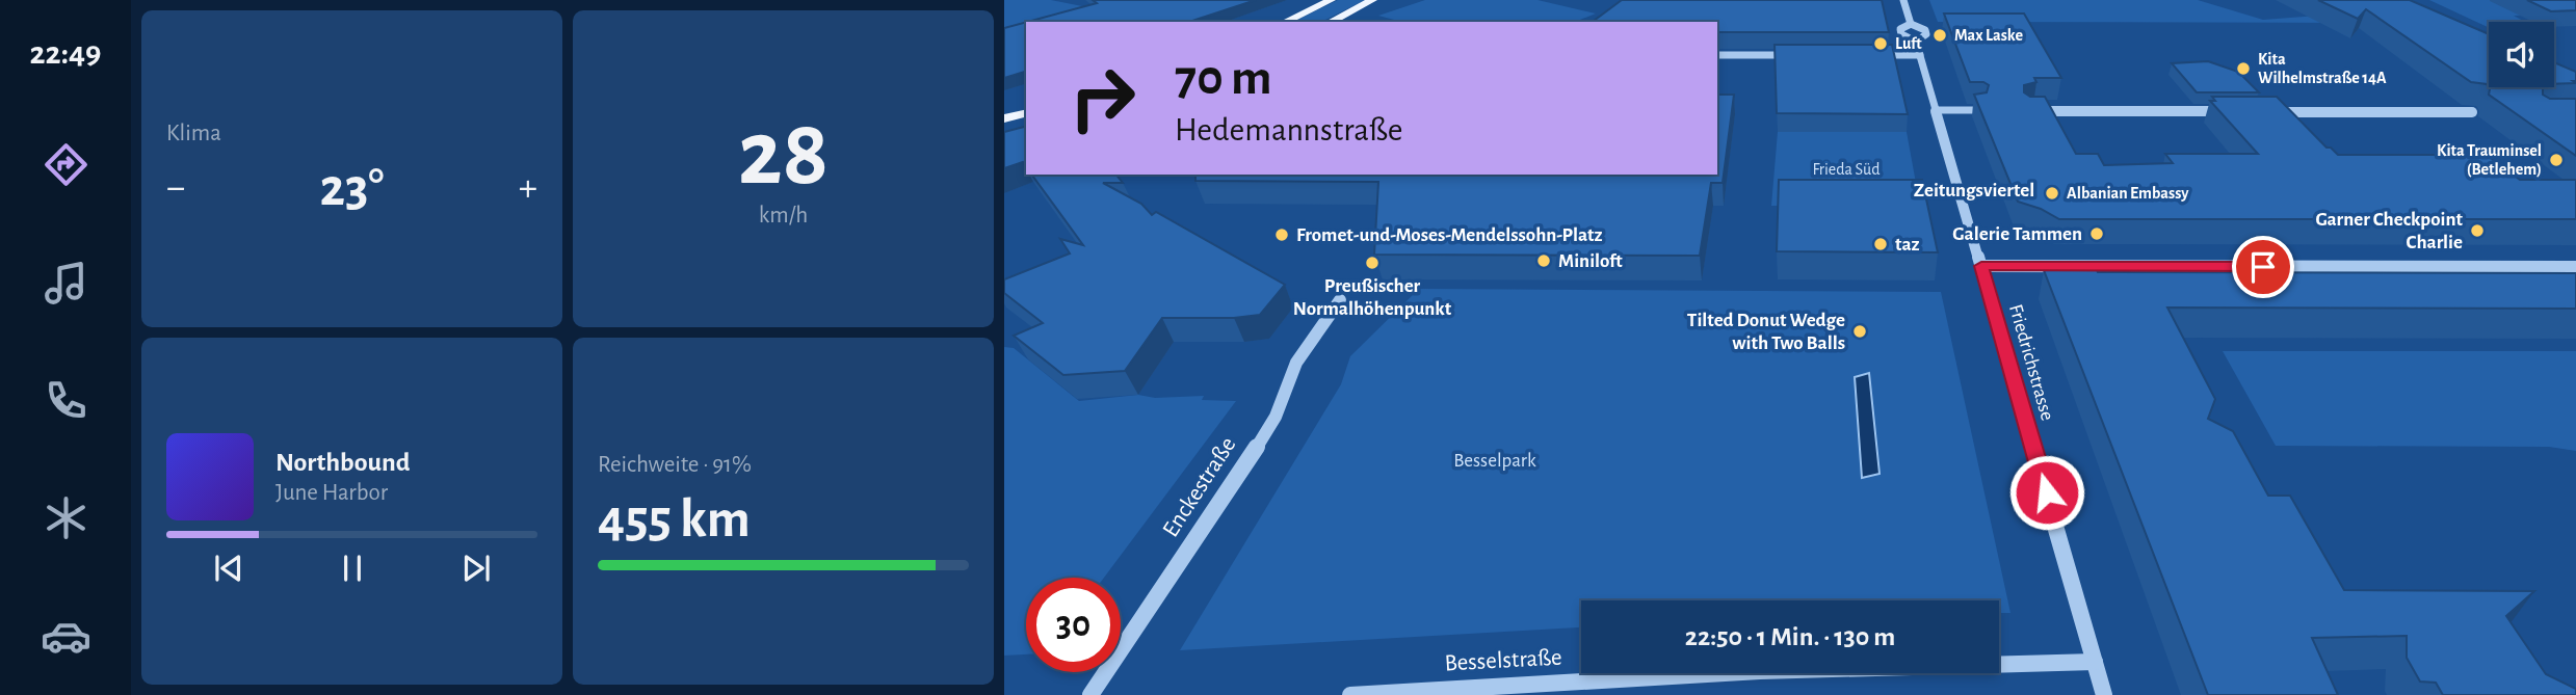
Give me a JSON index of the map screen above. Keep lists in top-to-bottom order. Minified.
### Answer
{"streets":{"street":["Friedrichstrasse","Enckestraße","Besselstraße"]},"crossings":[["Friedrichstrasse","Besselstraße"]],"districts":["Zeitungsviertel"],"parks":["Frieda Süd","Besselpark"],"places":["Max Laske","Luft","Kita Wilhelmstraße 14A","Kita Trauminsel (Betlehem)","Albanian Embassy","Garner Checkpoint Charlie","Galerie Tammen","Fromet-und-Moses-Mendelssohn-Platz","taz","Miniloft","Preußischer Normalhöhenpunkt","Tilted Donut Wedge with Two Balls"],"page":{"tabs":"22:49","tile":["Klima",["28","km/h"],["Reichweite · 91%","455 km"]],"turn":["70 m","Hedemannstraße"],"heat":["−","23°","+"],"song":["Northbound","June Harbor"],"limit":"30","trip":"22:50 · 1 Min. · 130 m"}}
